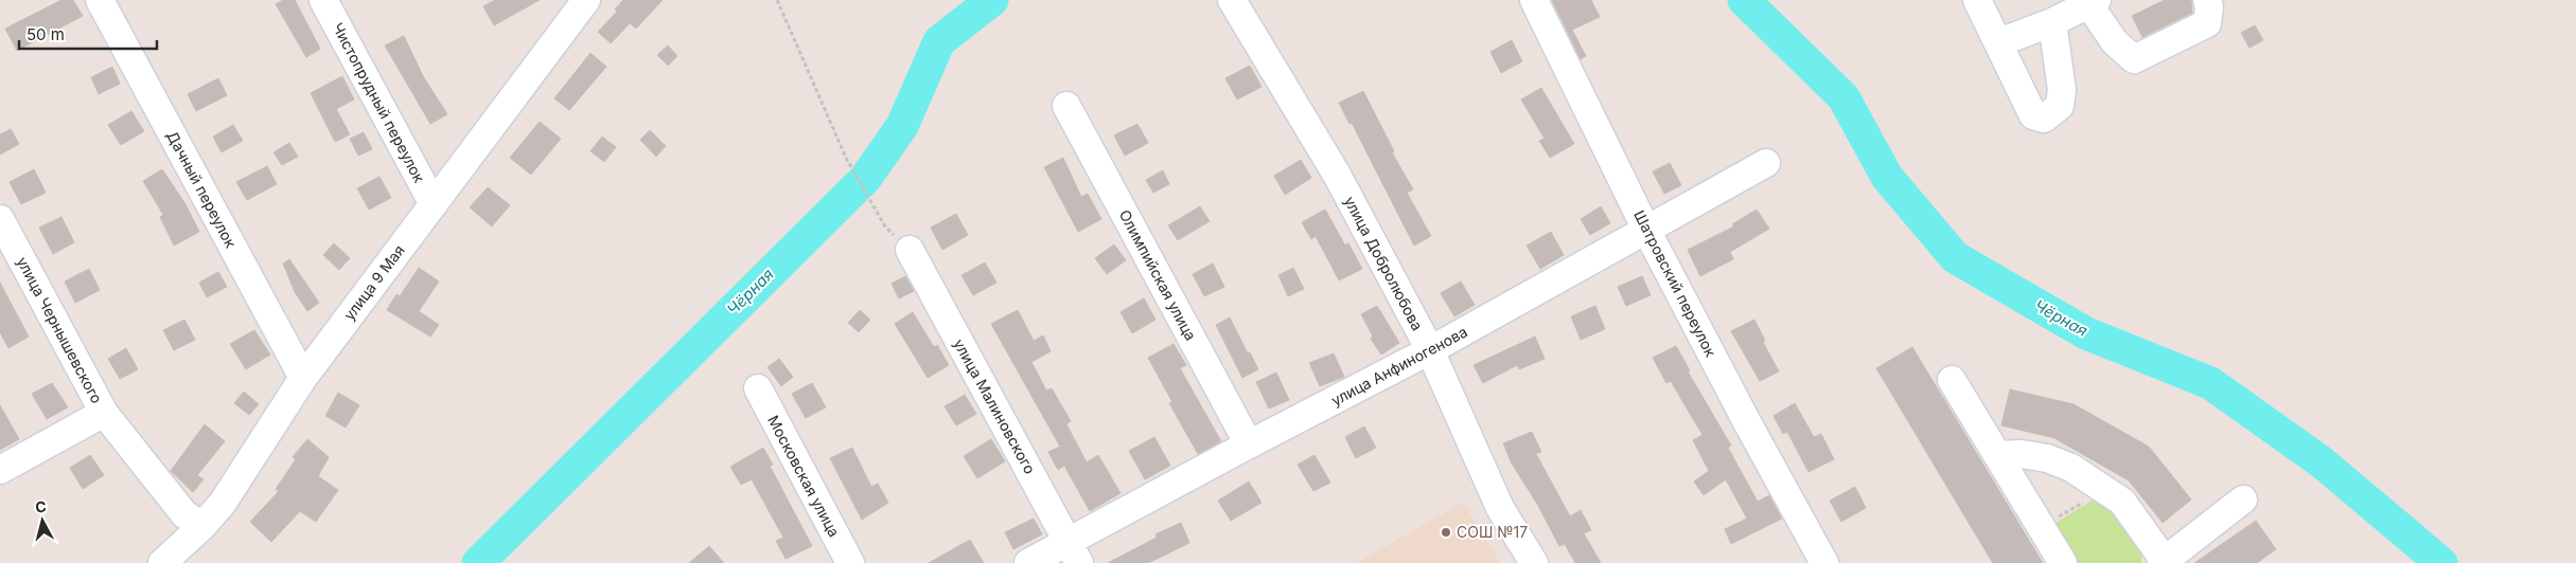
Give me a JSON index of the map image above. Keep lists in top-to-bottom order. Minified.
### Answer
{"streets":{"street":["Чистопрудный переулок","Дачный переулок","улица Добролюбова","Олимпийская улица","улица 9 Мая","Шатровский переулок","улица Чернышевского","улица Анфиногенова","улица Малиновского","Московская улица"]},"crossings":[["Чистопрудный переулок","улица 9 Мая"],["Дачный переулок","улица 9 Мая"],["улица Добролюбова","улица Анфиногенова"],["Олимпийская улица","улица Анфиногенова"],["улица 9 Мая","улица Чернышевского"],["Шатровский переулок","улица Анфиногенова"],["улица Анфиногенова","улица Малиновского"]],"water":["Чёрная"],"places":["СОШ №17"],"scale_bar":"50 m","north":"top"}
